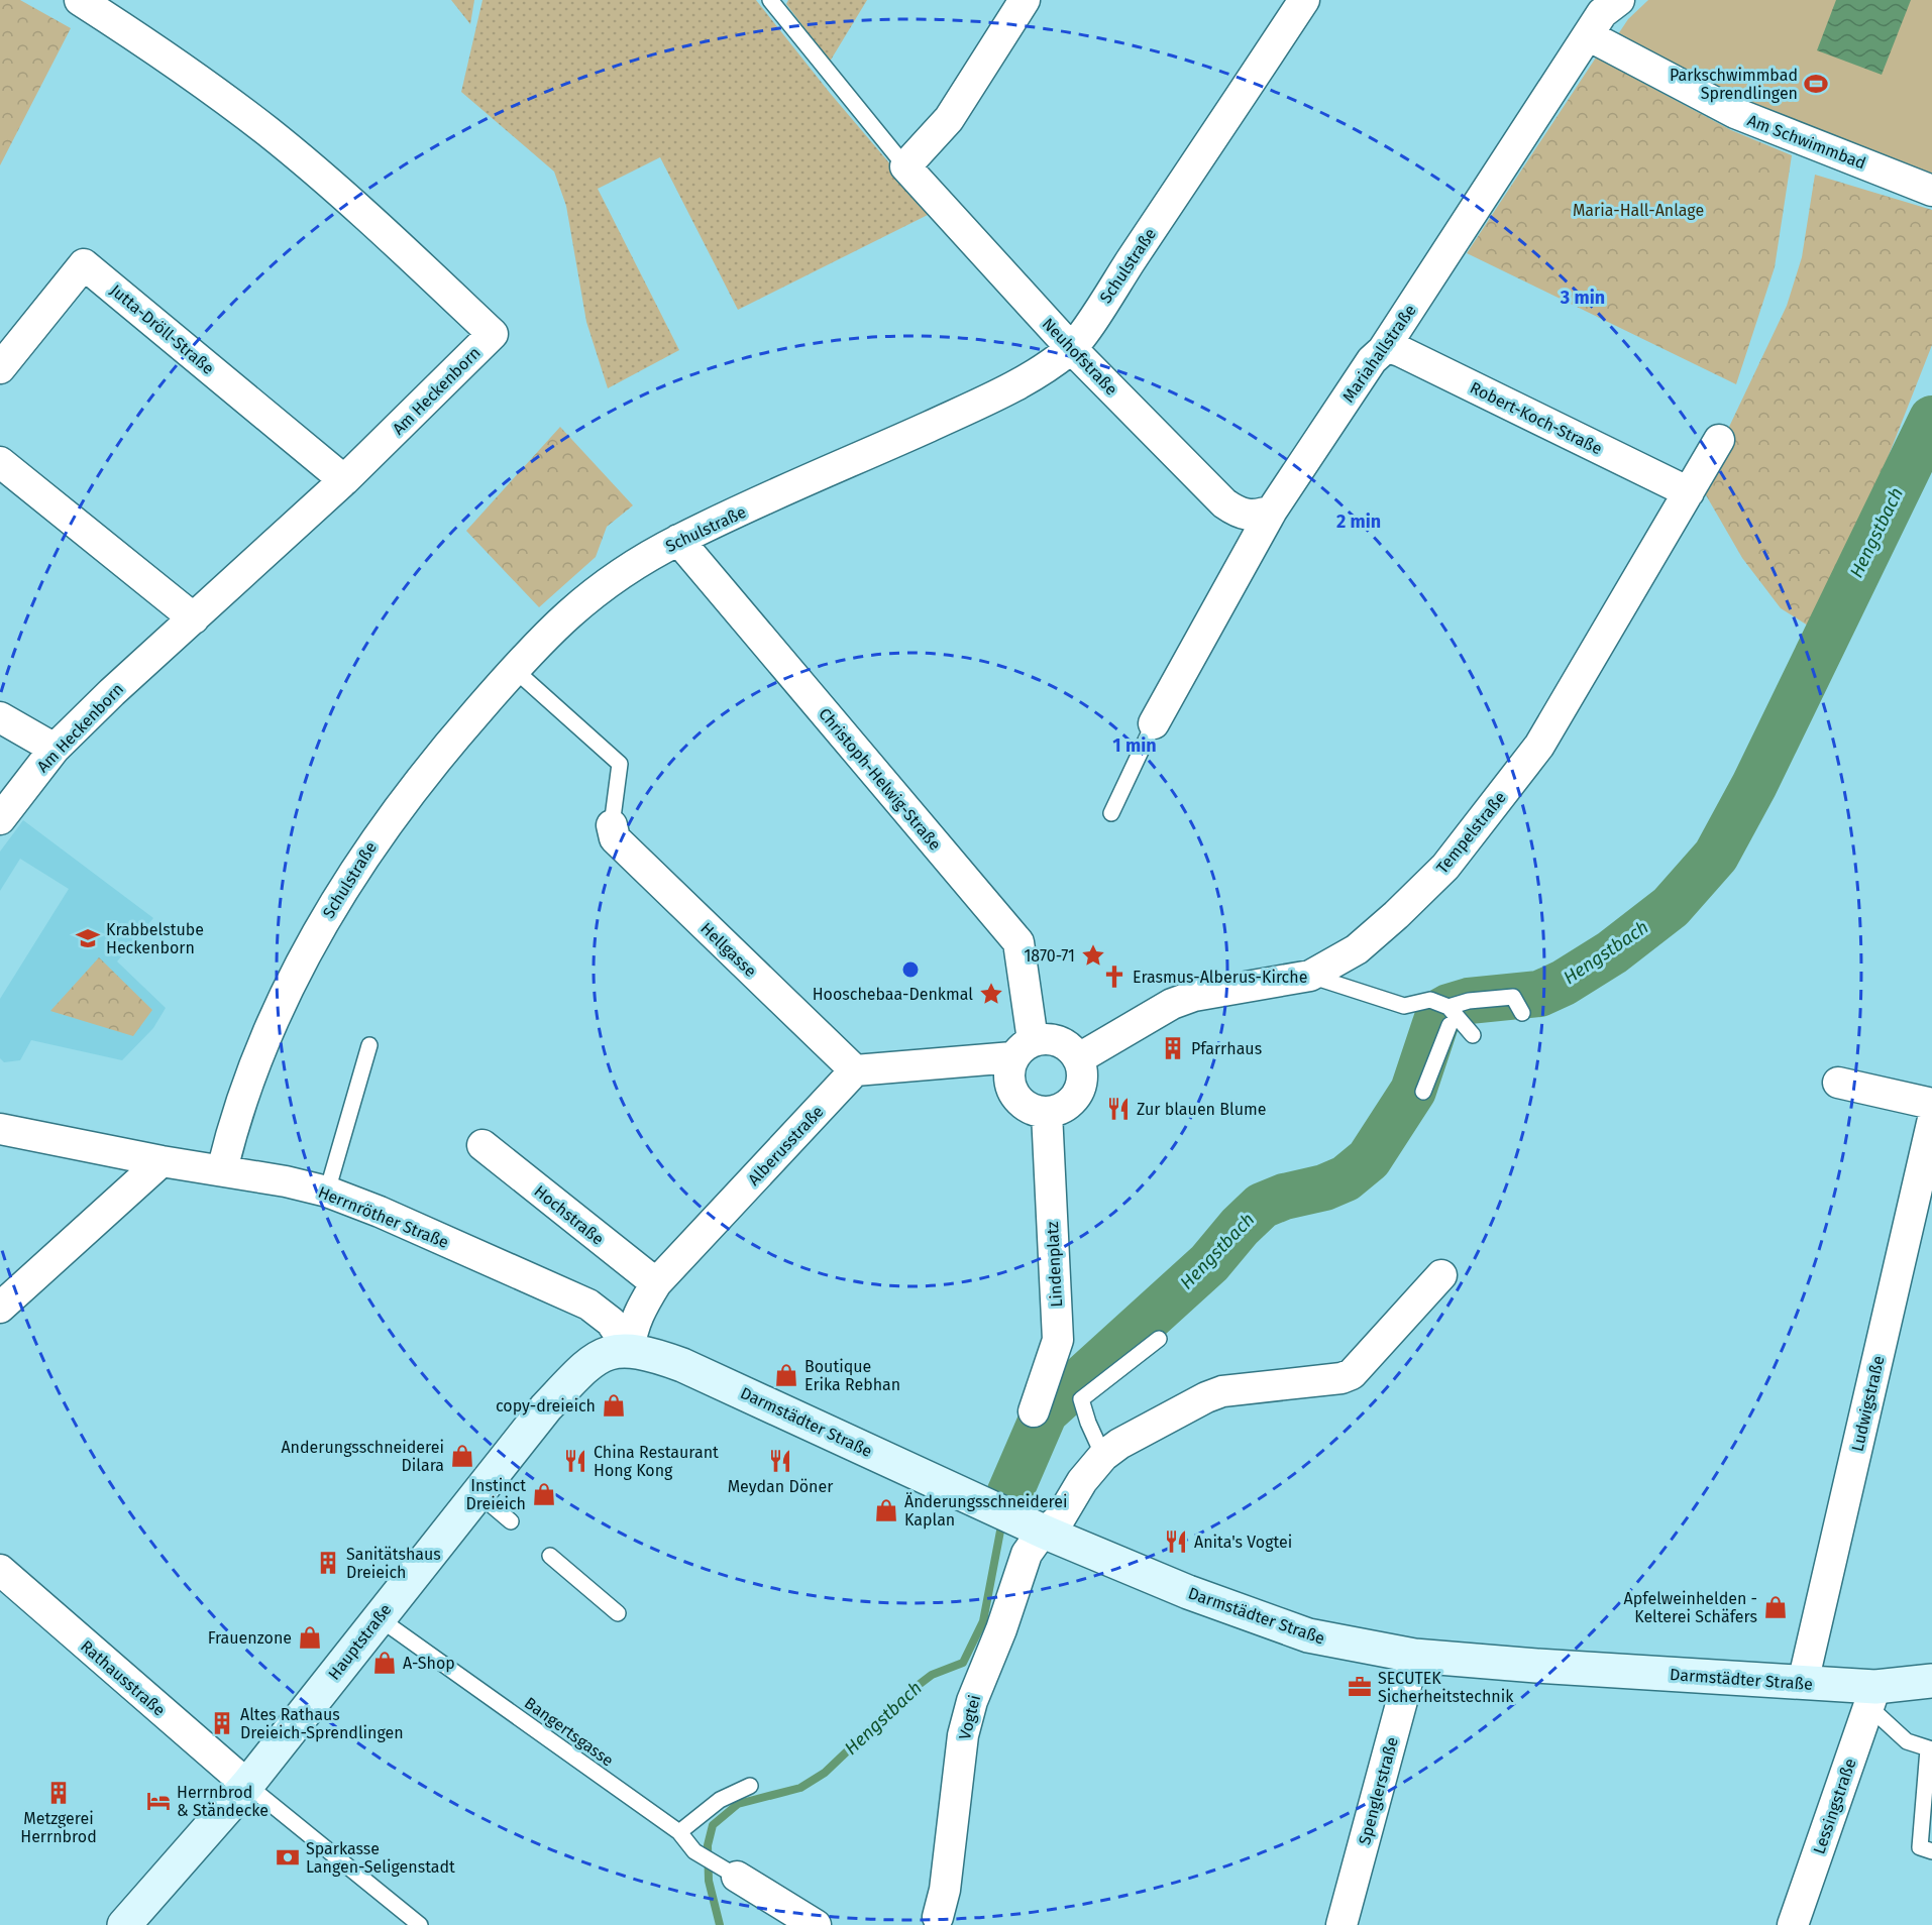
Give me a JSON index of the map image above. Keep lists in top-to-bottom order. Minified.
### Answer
{"streets":{"street":["Am Schwimmbad","Schulstraße","Jutta-Dröll-Straße","Mariahallstraße","Neuhofstraße","Am Heckenborn","Robert-Koch-Straße","Christoph-Helwig-Straße","Tempelstraße","Hellgasse","Alberusstraße","Hochstraße","Herrnröther Straße","Lindenplatz","Ludwigstraße","Darmstädter Straße","Hauptstraße","Rathausstraße","Vogtei","Spenglerstraße","Lessingstraße"],"lane":["Bangertsgasse"]},"crossings":[["Am Schwimmbad","Mariahallstraße"],["Schulstraße","Neuhofstraße"],["Schulstraße","Christoph-Helwig-Straße"],["Schulstraße","Herrnröther Straße"],["Jutta-Dröll-Straße","Am Heckenborn"],["Mariahallstraße","Neuhofstraße"],["Mariahallstraße","Robert-Koch-Straße"],["Robert-Koch-Straße","Tempelstraße"],["Christoph-Helwig-Straße","Tempelstraße"],["Christoph-Helwig-Straße","Lindenplatz"],["Tempelstraße","Lindenplatz"],["Hellgasse","Alberusstraße"],["Alberusstraße","Hochstraße"],["Alberusstraße","Herrnröther Straße"],["Alberusstraße","Darmstädter Straße"],["Alberusstraße","Hauptstraße"],["Herrnröther Straße","Darmstädter Straße"],["Herrnröther Straße","Hauptstraße"],["Ludwigstraße","Darmstädter Straße"],["Darmstädter Straße","Hauptstraße"],["Darmstädter Straße","Vogtei"],["Darmstädter Straße","Spenglerstraße"],["Darmstädter Straße","Lessingstraße"],["Hauptstraße","Rathausstraße"],["Hauptstraße","Bangertsgasse"]],"water":["Hengstbach"],"parks":["Maria-Hall-Anlage"],"places":{"sports":["Parkschwimmbad Sprendlingen"],"school or university":["Krabbelstube Heckenborn"],"place":["1870-71","Hooschebaa-Denkmal"],"church":["Erasmus-Alberus-Kirche"],"building":["Pfarrhaus","Sanitätshaus Dreieich","Altes Rathaus Dreieich-Sprendlingen","Metzgerei Herrnbrod"],"restaurant":["Zur blauen Blume","China Restaurant Hong Kong","Meydan Döner","Anita's Vogtei"],"shop":["Boutique Erika Rebhan","copy-dreieich","Anderungsschneiderei Dilara","Instinct Dreieich","Änderungsschneiderei Kaplan","Apfelweinhelden - Kelterei Schäfers","Frauenzone","A-Shop"],"office":["SECUTEK Sicherheitstechnik"],"hotel":["Herrnbrod & Ständecke"],"bank":["Sparkasse Langen-Seligenstadt"]},"rings":["3 min","2 min","1 min"]}
